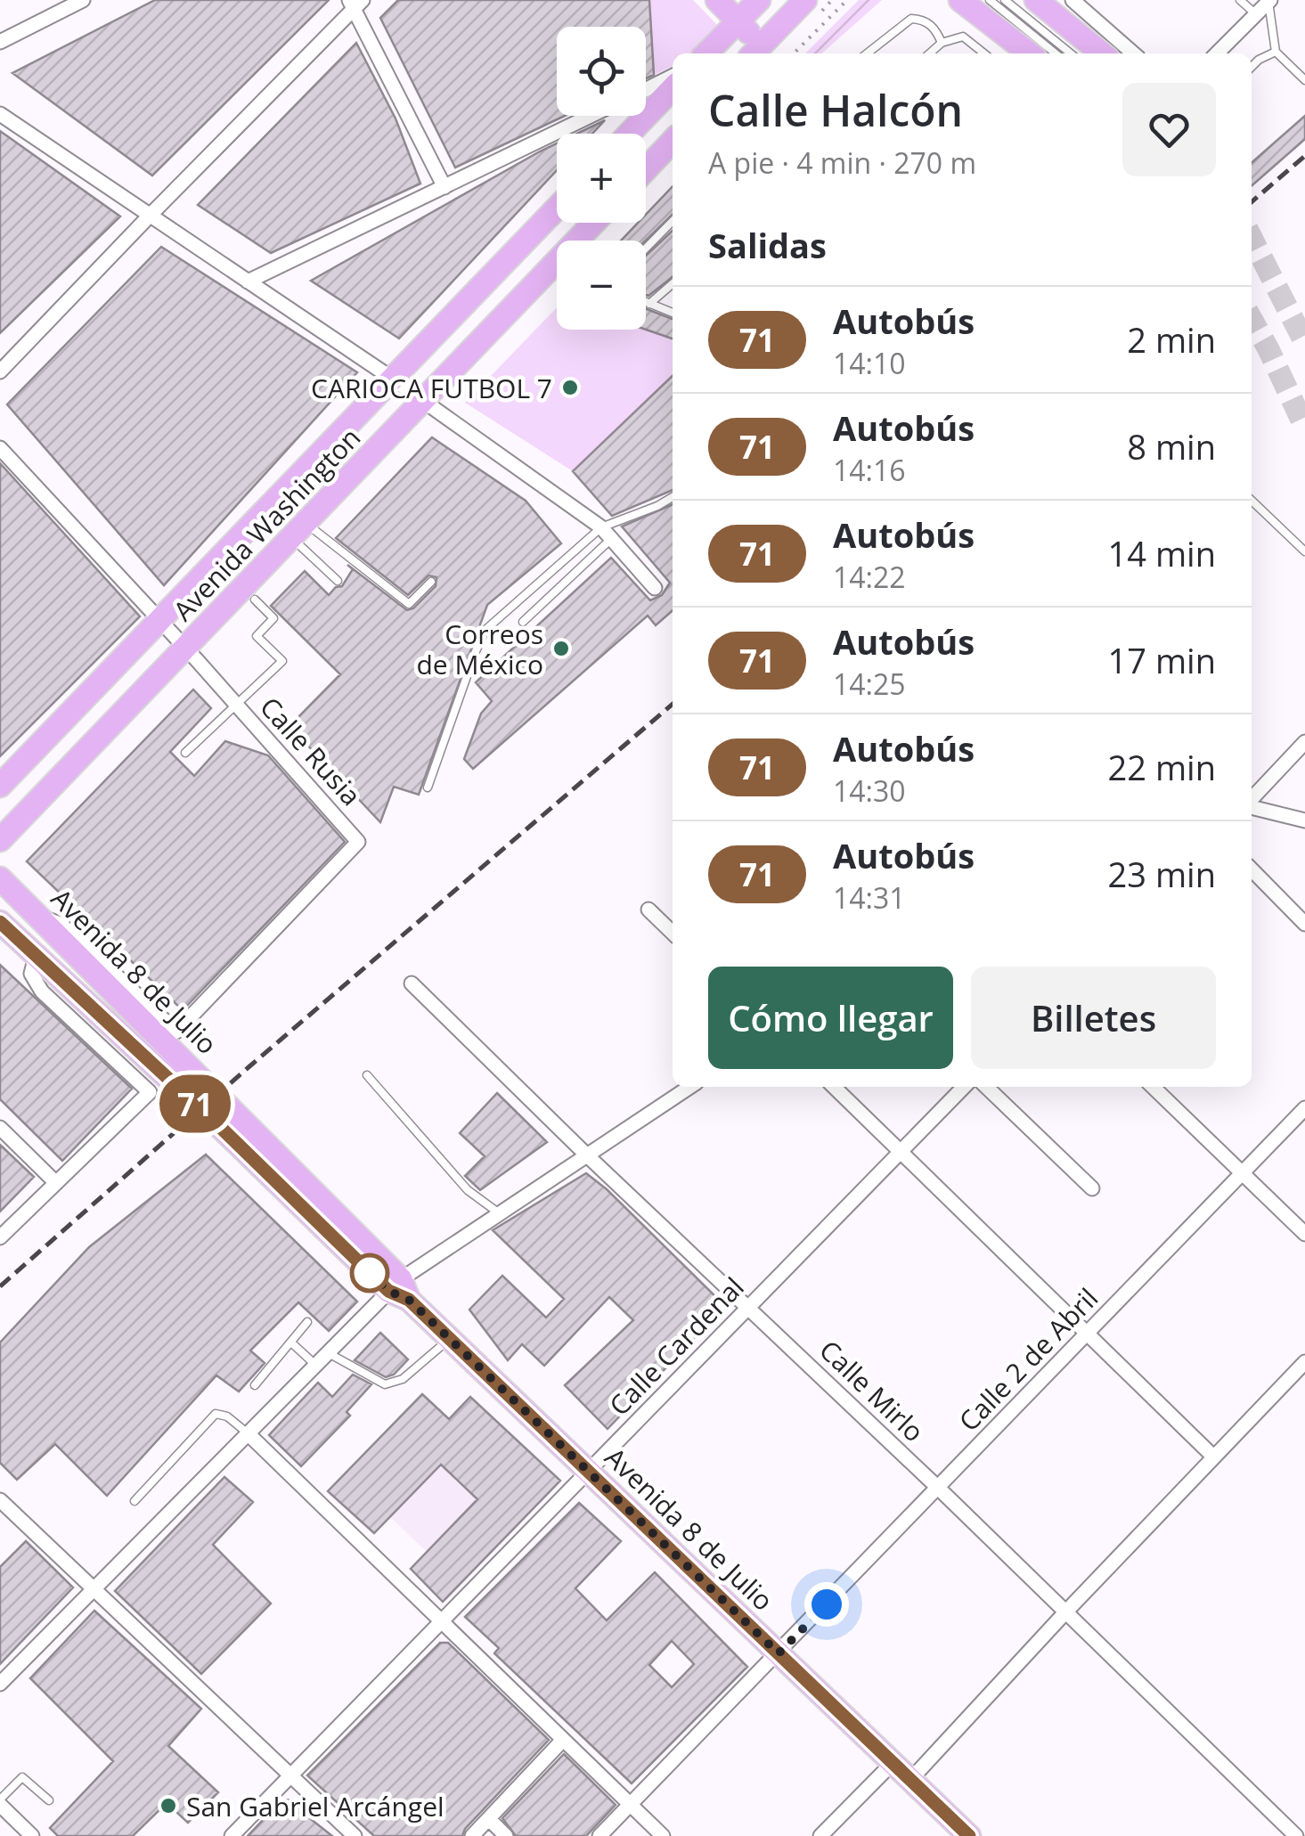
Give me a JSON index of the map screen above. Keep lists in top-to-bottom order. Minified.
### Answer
{"streets":{"main road":["Avenida Washington","Avenida 8 de Julio"],"street":["Calle Rusia","Calle Cardenal","Calle 2 de Abril","Calle Mirlo"]},"crossings":[["Avenida Washington","Calle Rusia"],["Calle Rusia","Avenida 8 de Julio"],["Avenida 8 de Julio","Calle Cardenal"],["Avenida 8 de Julio","Calle 2 de Abril"],["Calle Cardenal","Calle Mirlo"],["Calle 2 de Abril","Calle Mirlo"]],"places":["CARIOCA FUTBOL 7","Correos de México","San Gabriel Arcángel"],"lines":["bus line 71"],"page":{"on_map":"71","map_buttons":["+","−"],"heading":[["Calle Halcón","A pie · 4 min · 270 m"],"Salidas"],"list":[{"mark":"71","name":"Autobús","note":"14:10","value":"2 min"},{"mark":"71","name":"Autobús","note":"14:16","value":"8 min"},{"mark":"71","name":"Autobús","note":"14:22","value":"14 min"},{"mark":"71","name":"Autobús","note":"14:25","value":"17 min"},{"mark":"71","name":"Autobús","note":"14:30","value":"22 min"},{"mark":"71","name":"Autobús","note":"14:31","value":"23 min"}],"buttons":["Cómo llegar","Billetes"]}}
